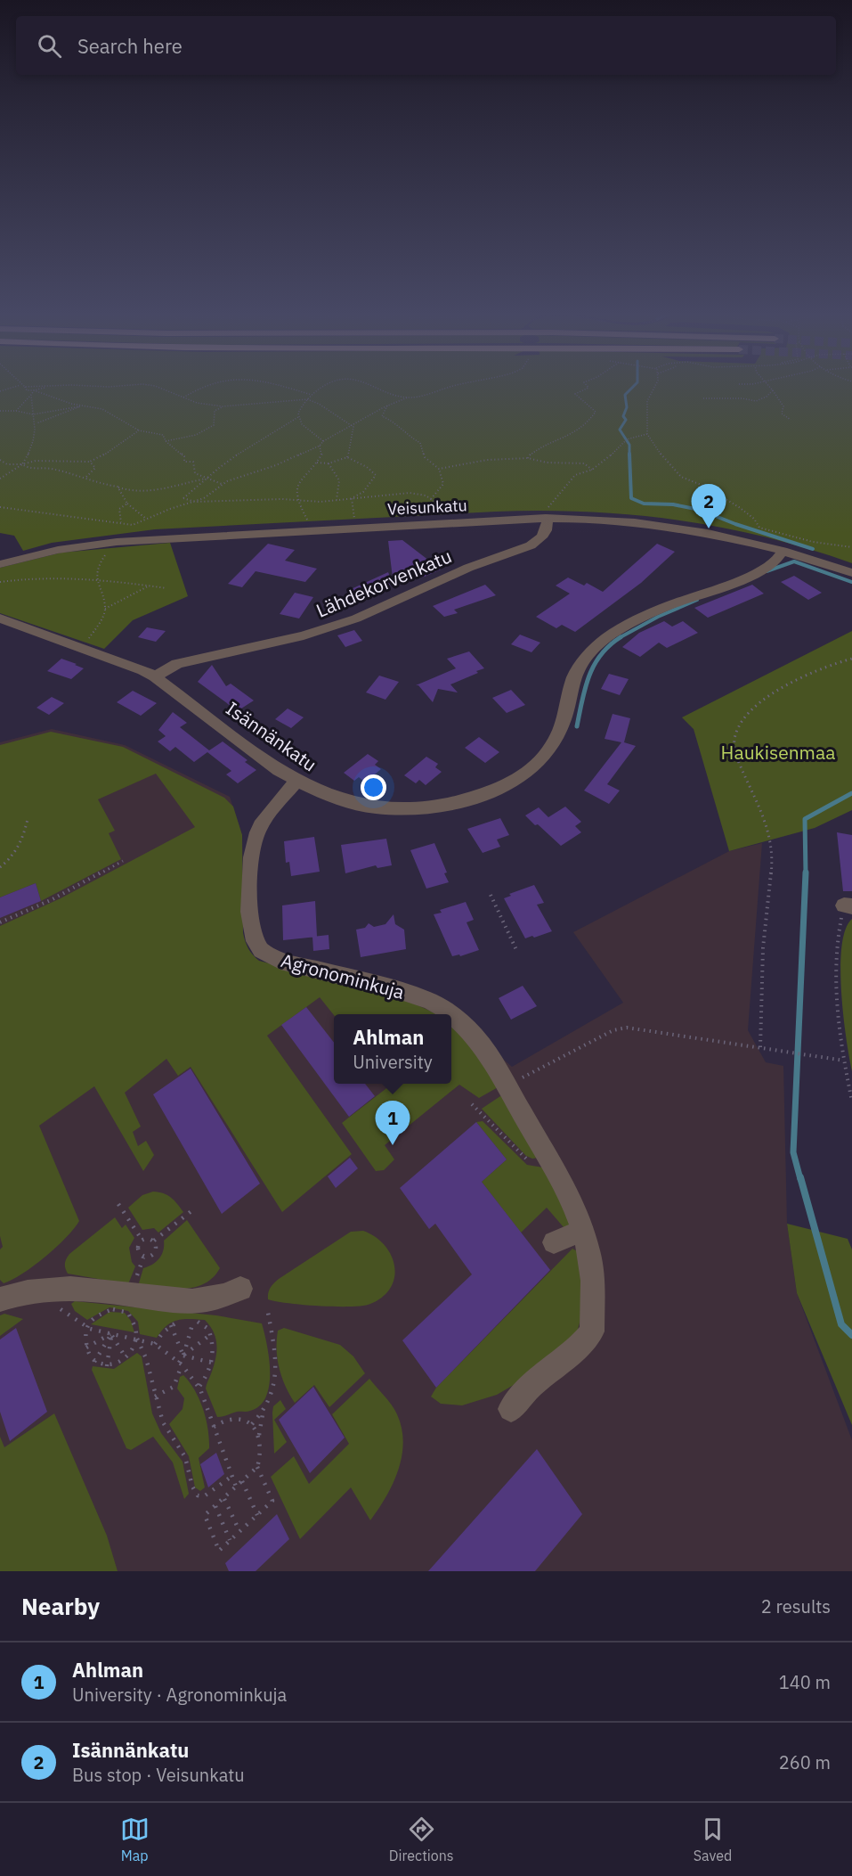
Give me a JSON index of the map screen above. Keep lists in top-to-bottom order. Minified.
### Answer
{"streets":{"street":["Veisunkatu","Lähdekorvenkatu","Isännänkatu","Agronominkuja"]},"crossings":[["Veisunkatu","Lähdekorvenkatu"],["Veisunkatu","Isännänkatu"],["Lähdekorvenkatu","Isännänkatu"],["Isännänkatu","Agronominkuja"]],"parks":["Haukisenmaa"],"page":{"search":"Search here","pins":["2","1"],"popup":["Ahlman","University"],"heading":["Nearby","2 results"],"list":[{"mark":"1","name":"Ahlman","note":"University · Agronominkuja","value":"140 m"},{"mark":"2","name":"Isännänkatu","note":"Bus stop · Veisunkatu","value":"260 m"}],"nav":["Map","Directions","Saved"]}}
